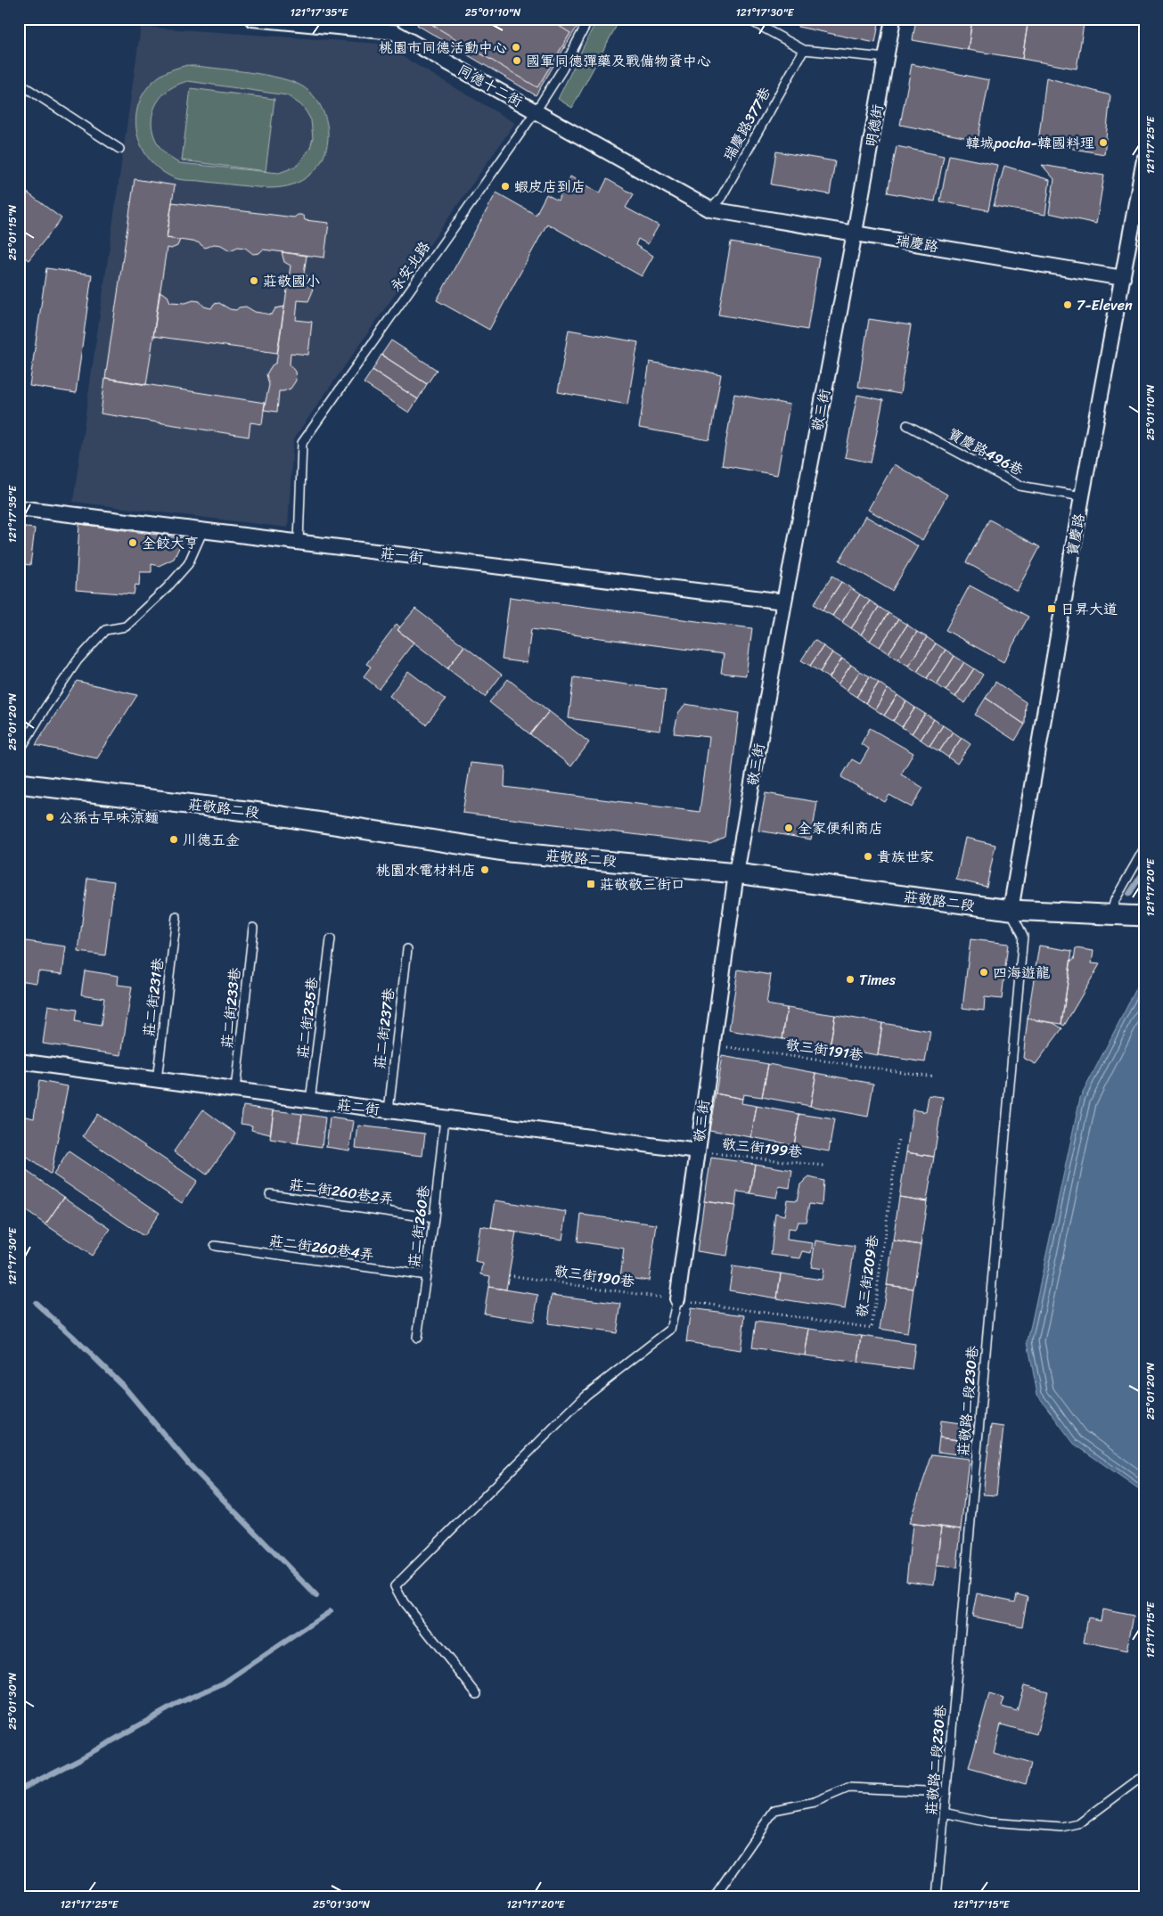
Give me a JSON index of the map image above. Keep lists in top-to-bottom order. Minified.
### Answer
{"streets":{"street":["同德十二街","明德街","瑞慶路","敬三街","寶慶路","莊一街","莊敬路二段","莊二街"],"lane":["瑞慶路377巷","永安北路","寶慶路496巷","莊二街231巷","莊二街233巷","莊二街235巷","莊二街237巷","莊二街260巷2弄","莊二街260巷","莊二街260巷4弄","莊敬路二段230巷"],"path":["敬三街191巷","敬三街199巷","敬三街190巷","敬三街209巷"]},"crossings":[["同德十二街","瑞慶路377巷"],["同德十二街","瑞慶路"],["同德十二街","永安北路"],["瑞慶路377巷","瑞慶路"],["明德街","瑞慶路"],["明德街","敬三街"],["瑞慶路","敬三街"],["瑞慶路","寶慶路"],["永安北路","莊一街"],["敬三街","莊一街"],["敬三街","莊敬路二段"],["敬三街","敬三街191巷"],["敬三街","莊二街"],["敬三街","敬三街199巷"],["敬三街","敬三街190巷"],["敬三街","敬三街209巷"],["寶慶路496巷","寶慶路"],["寶慶路","莊敬路二段"],["寶慶路","莊敬路二段230巷"],["莊敬路二段","莊敬路二段230巷"],["莊二街231巷","莊二街"],["莊二街233巷","莊二街"],["莊二街235巷","莊二街"],["莊二街237巷","莊二街"],["莊二街","敬三街199巷"],["莊二街","莊二街260巷"],["莊二街260巷2弄","莊二街260巷"],["莊二街260巷","莊二街260巷4弄"],["敬三街190巷","敬三街209巷"]],"places":{"other":["桃園市同德活動中心","國軍同德彈藥及戰備物資中心","韓城pocha-韓國料理","蝦皮店到店","莊敬國小","7-Eleven","全餃大亨","公孫古早味涼麵","全家便利商店","川德五金","貴族世家","桃園水電材料店","四海遊龍","Times"],"transit":["日昇大道","莊敬敬三街口"]},"coordinates":["121°17'35\"E","25°01'10\"N","121°17'30\"E","121°17'25\"E","25°01'15\"N","25°01'20\"N","121°17'20\"E","121°17'15\"E","25°01'30\"N"]}
